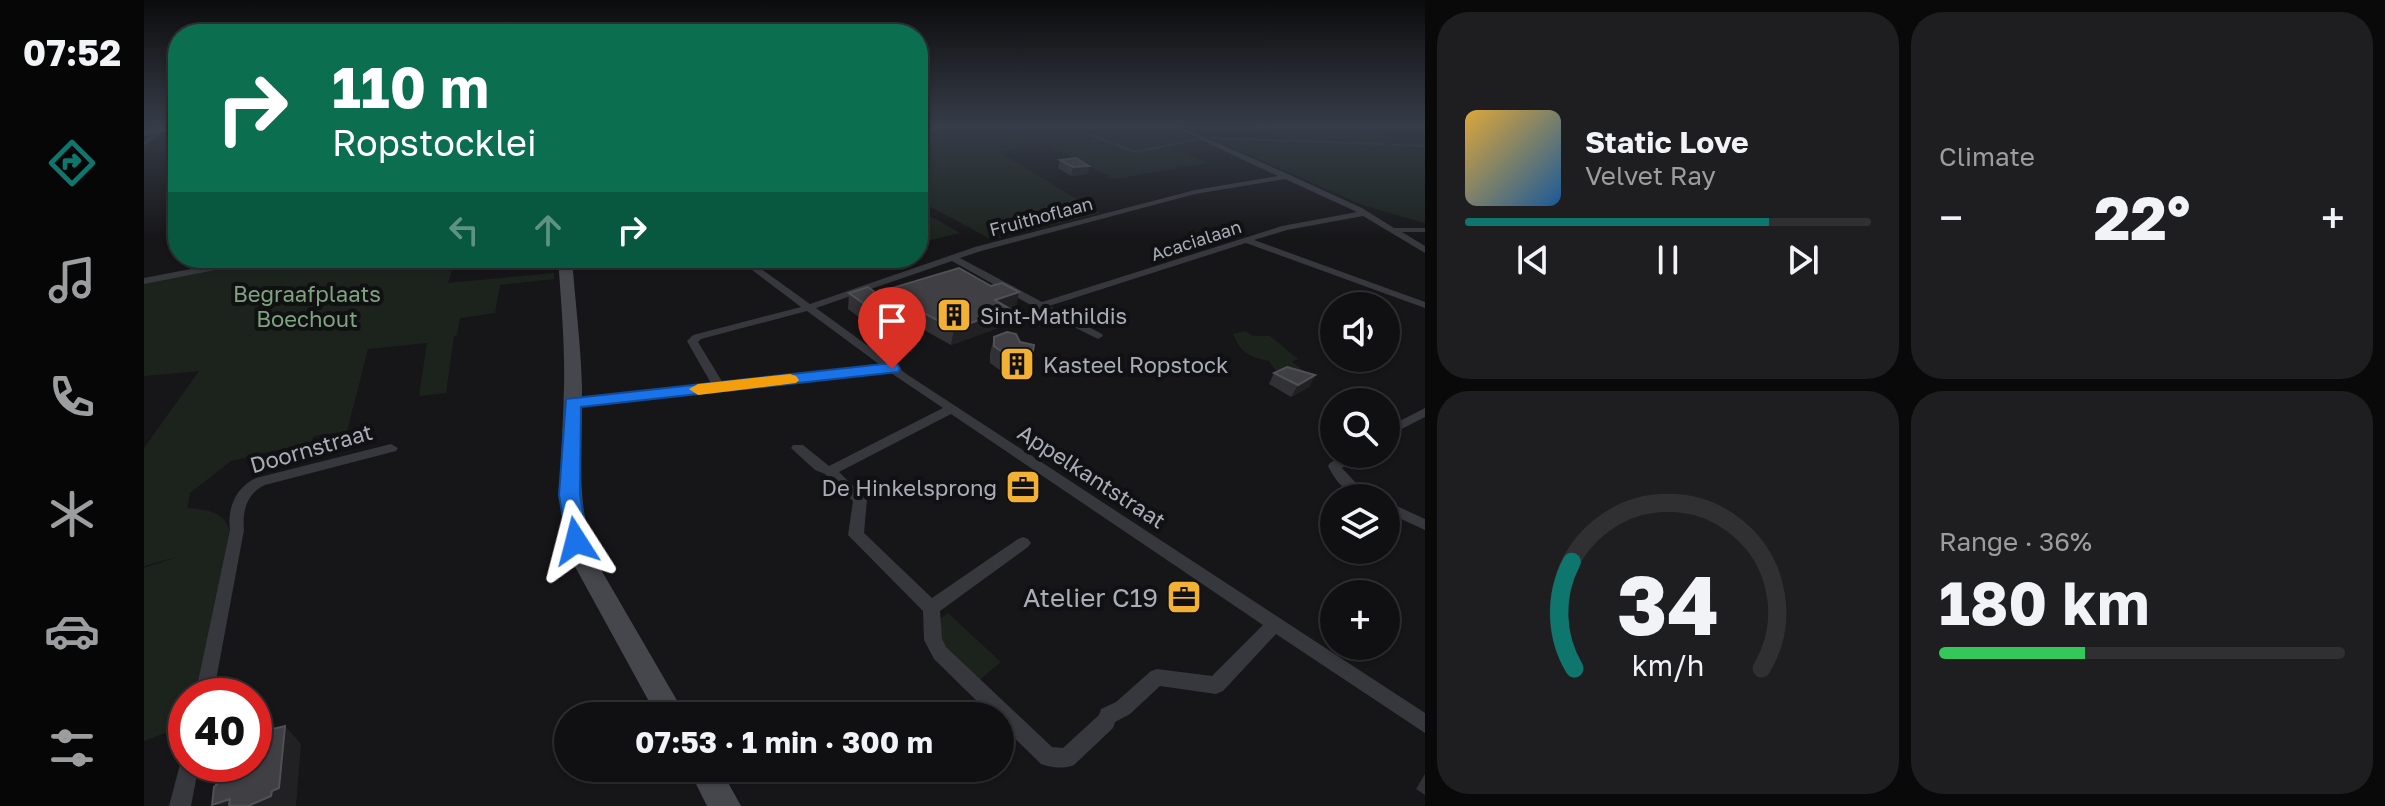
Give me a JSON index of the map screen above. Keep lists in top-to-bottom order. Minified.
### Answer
{"streets":{"street":["Fruithoflaan","Acacialaan","Doornstraat","Appelkantstraat"]},"crossings":[["Fruithoflaan","Appelkantstraat"]],"parks":["Begraafplaats Boechout"],"places":{"building":["Sint-Mathildis","Kasteel Ropstock"],"office":["De Hinkelsprong","Atelier C19"]},"page":{"tabs":"07:52","tile":["Climate",["Range · 36%","180 km"]],"turn":["110 m","Ropstocklei"],"song":["Static Love","Velvet Ray"],"heat":["−","22°","+"],"map_buttons":"+","limit":"40","trip":"07:53 · 1 min · 300 m","gauge":["34","km/h"]}}
